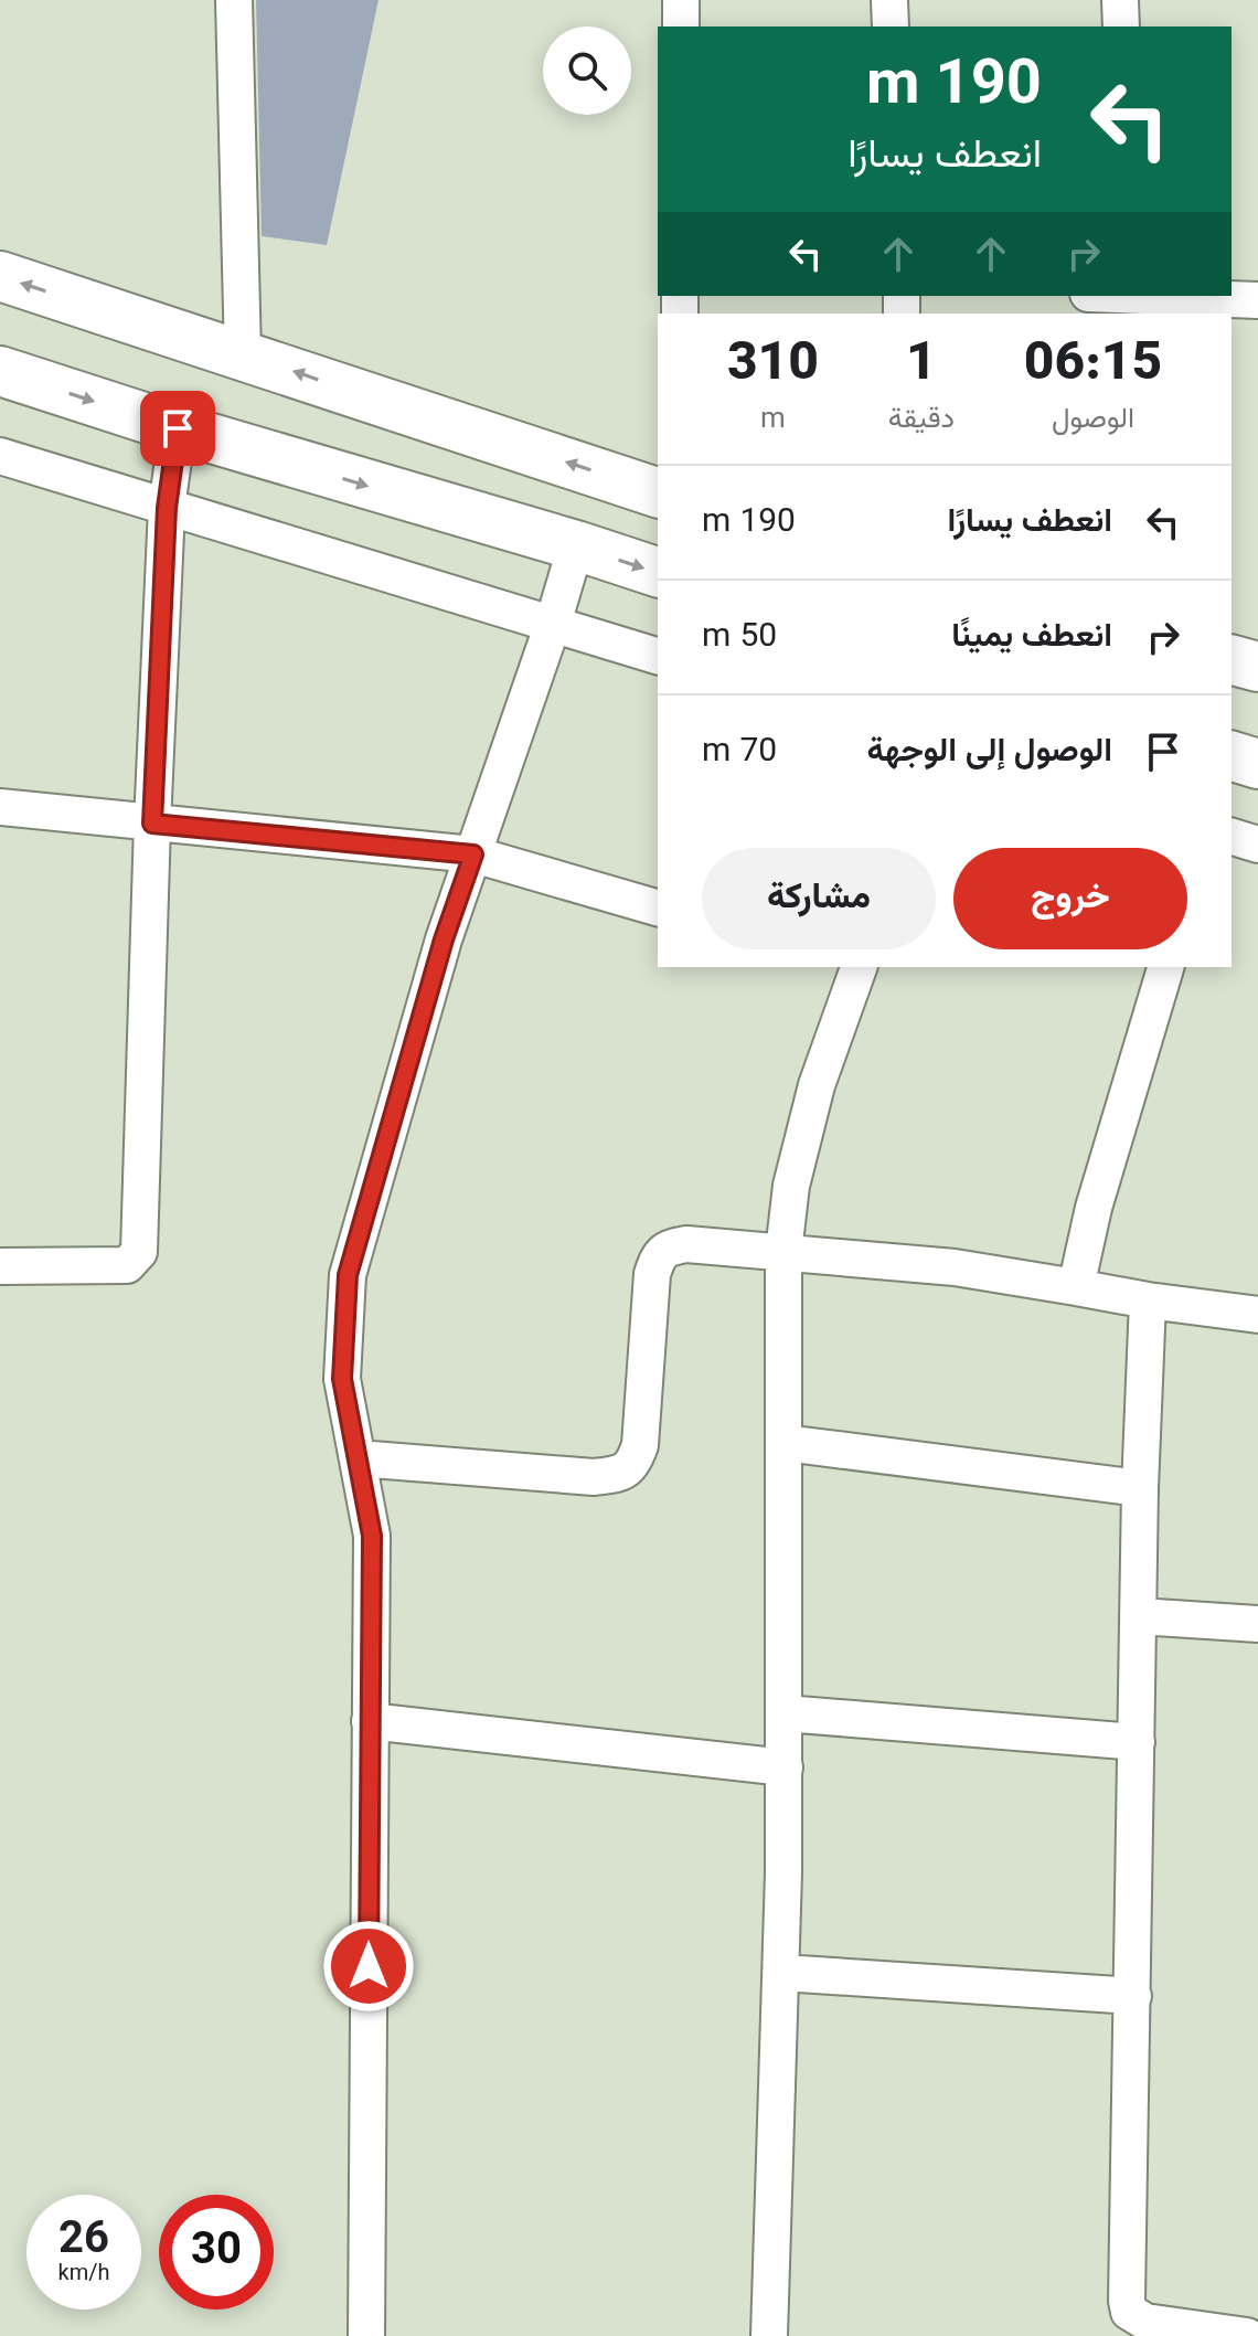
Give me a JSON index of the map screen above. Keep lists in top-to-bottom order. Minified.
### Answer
{"page":{"turn":["190 m","انعطف يسارًا"],"eta":["06:15","الوصول","1","دقيقة","310","m"],"list":[{"name":"انعطف يسارًا","value":"190 m"},{"name":"انعطف يمينًا","value":"50 m"},{"name":"الوصول إلى الوجهة","value":"70 m"}],"buttons":["خروج","مشاركة"],"speed":"26 km/h","limit":"30"}}
